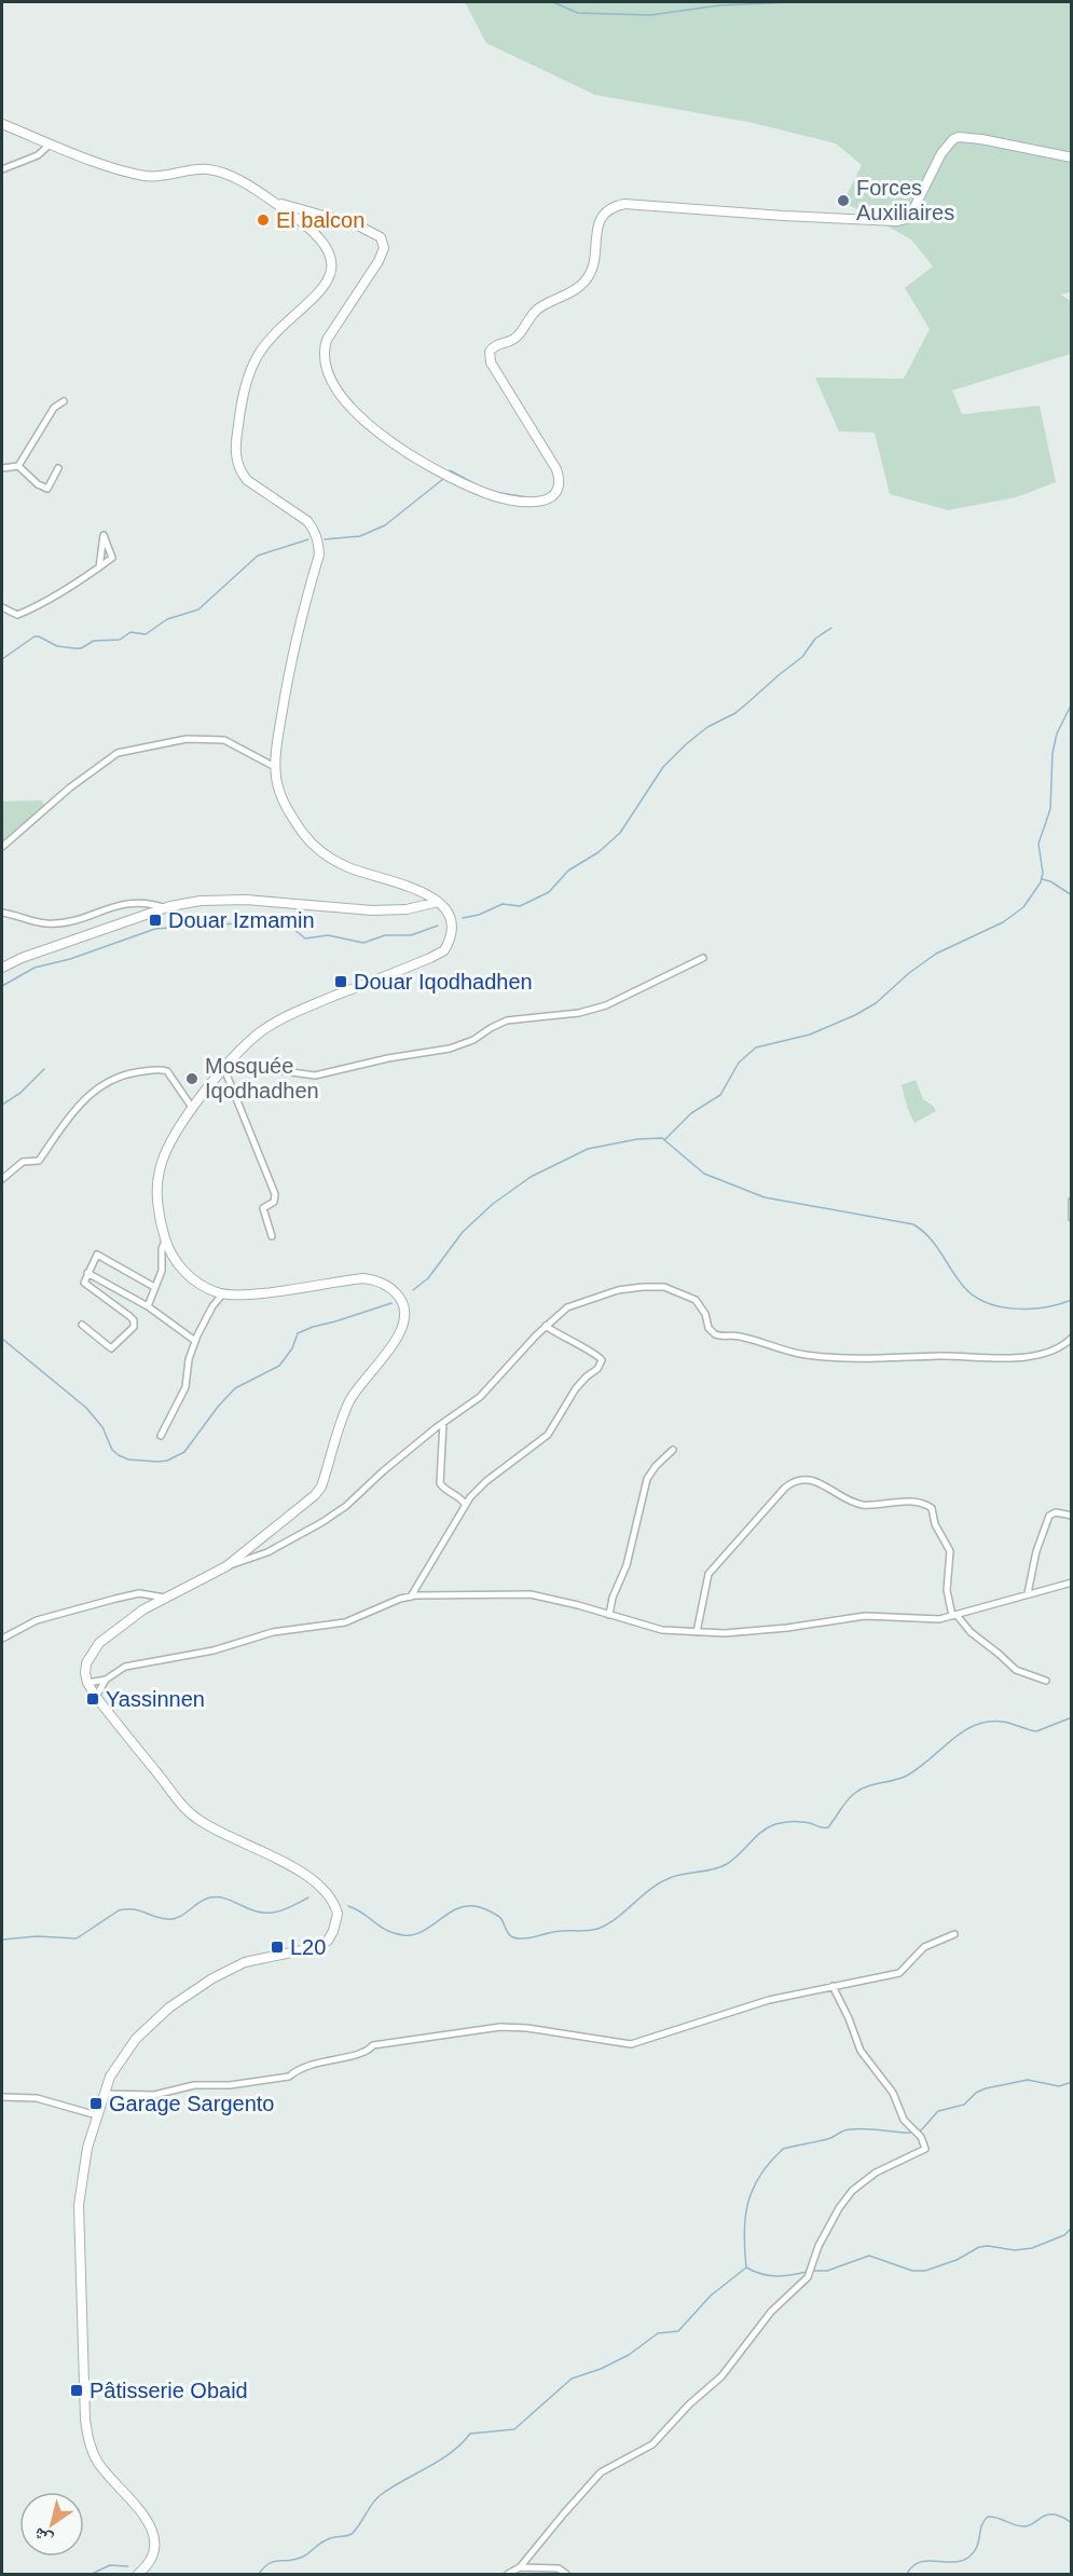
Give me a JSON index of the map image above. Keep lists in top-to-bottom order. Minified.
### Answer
{"places":{"other":["Forces Auxiliaires","El balcon","Mosquée Iqodhadhen"],"transit":["Douar Izmamin","Douar Iqodhadhen","Yassinnen","L20","Garage Sargento","Pâtisserie Obaid"]},"north":"bottom left"}
